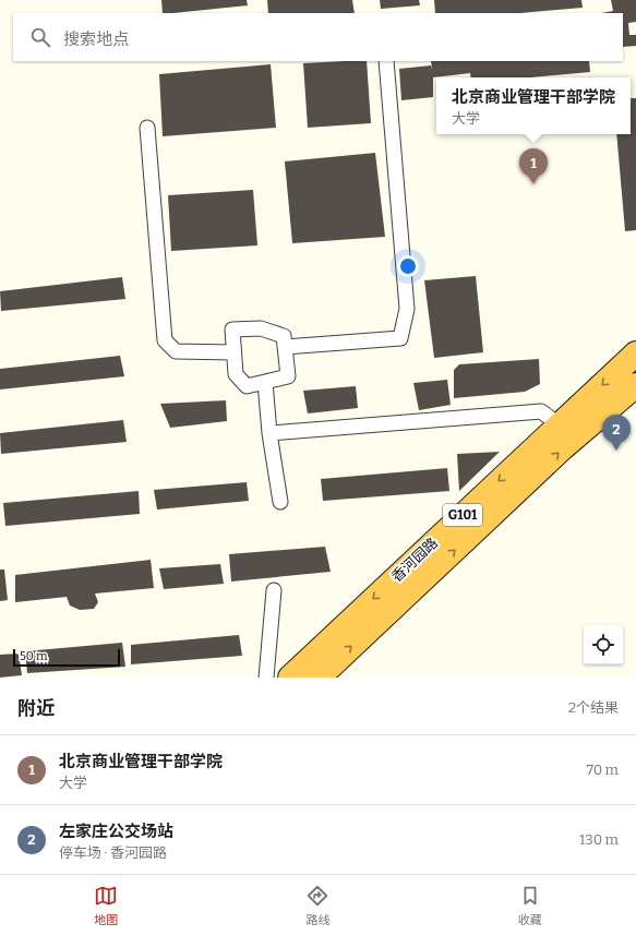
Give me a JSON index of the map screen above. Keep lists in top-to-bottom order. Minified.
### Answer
{"streets":{"highway":["G101","香河园路"]},"scale_bar":"50 m","page":{"search":"搜索地点","popup":["北京商业管理干部学院","大学"],"pins":["1","2"],"scale":"50 m","heading":["附近","2个结果"],"list":[{"mark":"1","name":"北京商业管理干部学院","note":"大学","value":"70 m"},{"mark":"2","name":"左家庄公交场站","note":"停车场 · 香河园路","value":"130 m"}],"nav":["地图","路线","收藏"]}}
